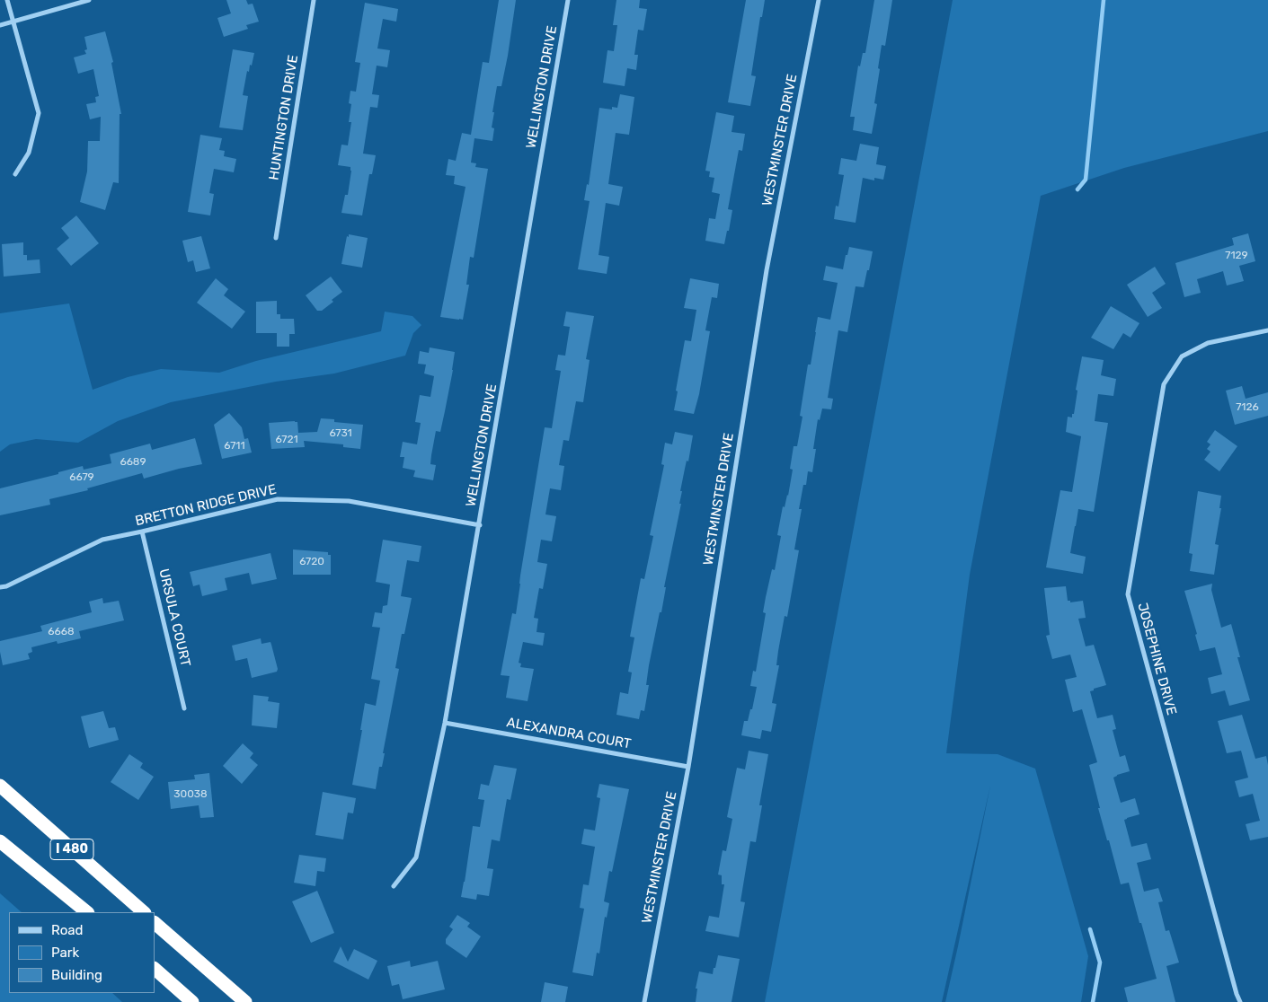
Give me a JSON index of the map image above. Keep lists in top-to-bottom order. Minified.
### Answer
{"streets":{"highway":["I 480"],"street":["WELLINGTON DRIVE","HUNTINGTON DRIVE","WESTMINSTER DRIVE","BRETTON RIDGE DRIVE","URSULA COURT","JOSEPHINE DRIVE","ALEXANDRA COURT"]},"crossings":[["WELLINGTON DRIVE","BRETTON RIDGE DRIVE"],["WELLINGTON DRIVE","ALEXANDRA COURT"],["WESTMINSTER DRIVE","ALEXANDRA COURT"],["BRETTON RIDGE DRIVE","URSULA COURT"]],"house_numbers":["7129","7126","6731","6721","6711","6689","6679","6720","6668","30038"],"legend":["Road","Park","Building"]}
